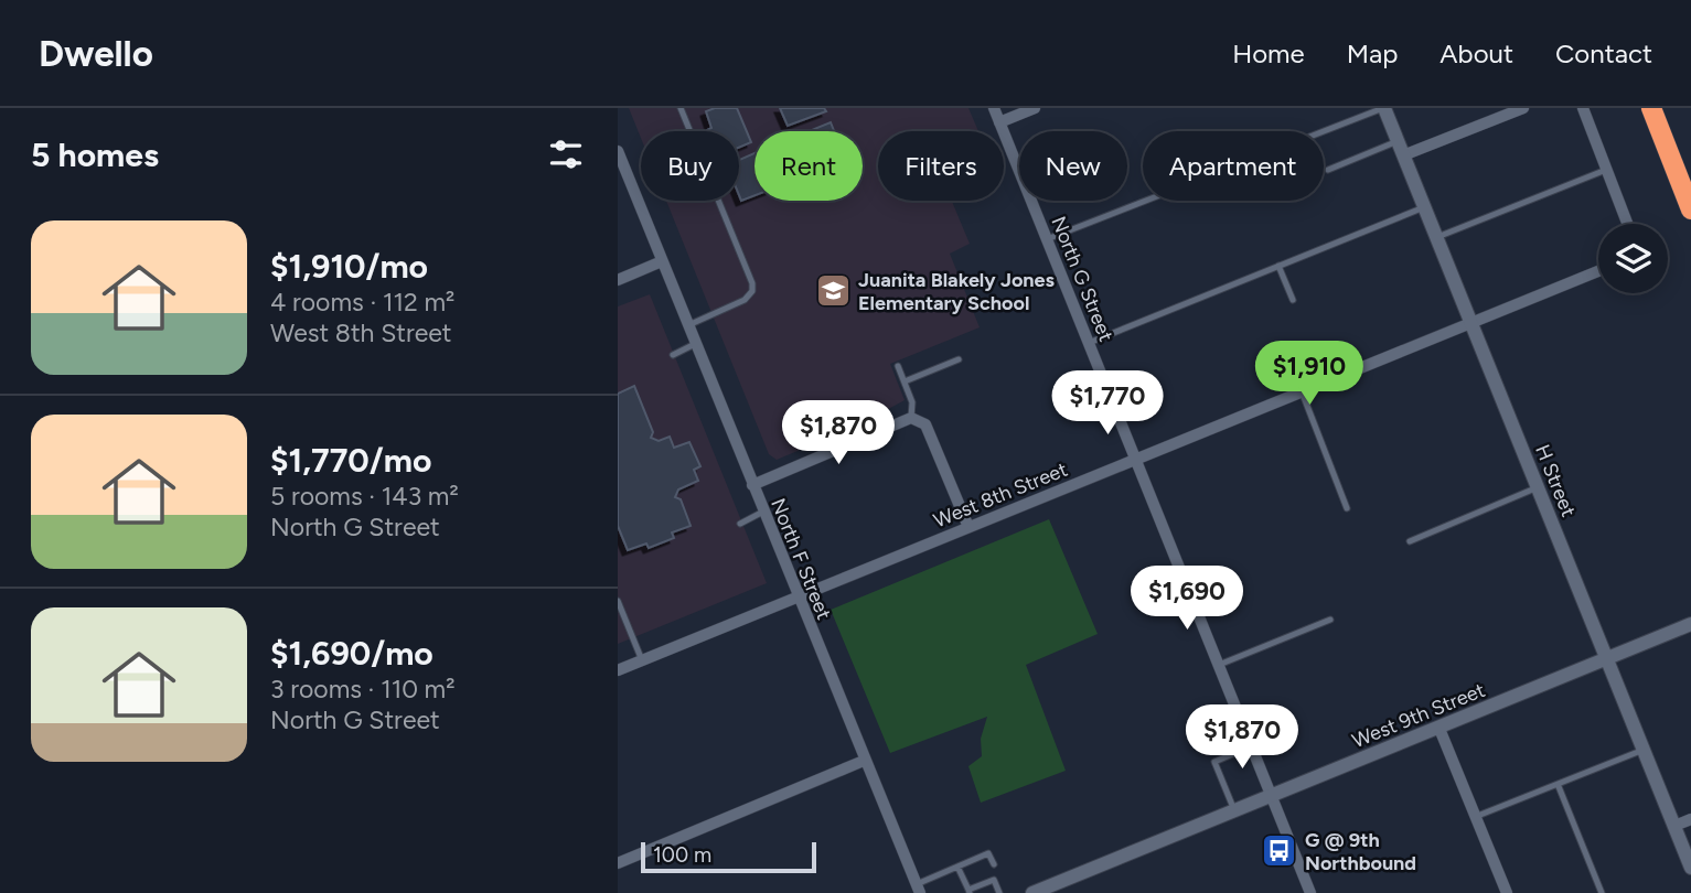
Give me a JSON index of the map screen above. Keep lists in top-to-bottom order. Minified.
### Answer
{"streets":{"street":["North G Street","H Street","West 8th Street","North F Street","West 9th Street"]},"crossings":[["North G Street","West 8th Street"],["North G Street","West 9th Street"],["H Street","West 8th Street"],["H Street","West 9th Street"],["West 8th Street","North F Street"]],"places":{"school or university":["Juanita Blakely Jones Elementary School"],"bus stop":["G @ 9th Northbound"]},"scale_bar":"100 m","page":{"header":"Dwello","nav":["Home","Map","About","Contact"],"heading":"5 homes","chip":["Buy","Rent","Filters","New","Apartment"],"list":[{"name":"$1,910/mo","note":"4 rooms · 112 m² · West 8th Street"},{"name":"$1,770/mo","note":"5 rooms · 143 m² · North G Street"},{"name":"$1,690/mo","note":"3 rooms · 110 m² · North G Street"}],"price":["$1,910","$1,770","$1,870","$1,690","$1,870"],"scale":"100 m"}}
